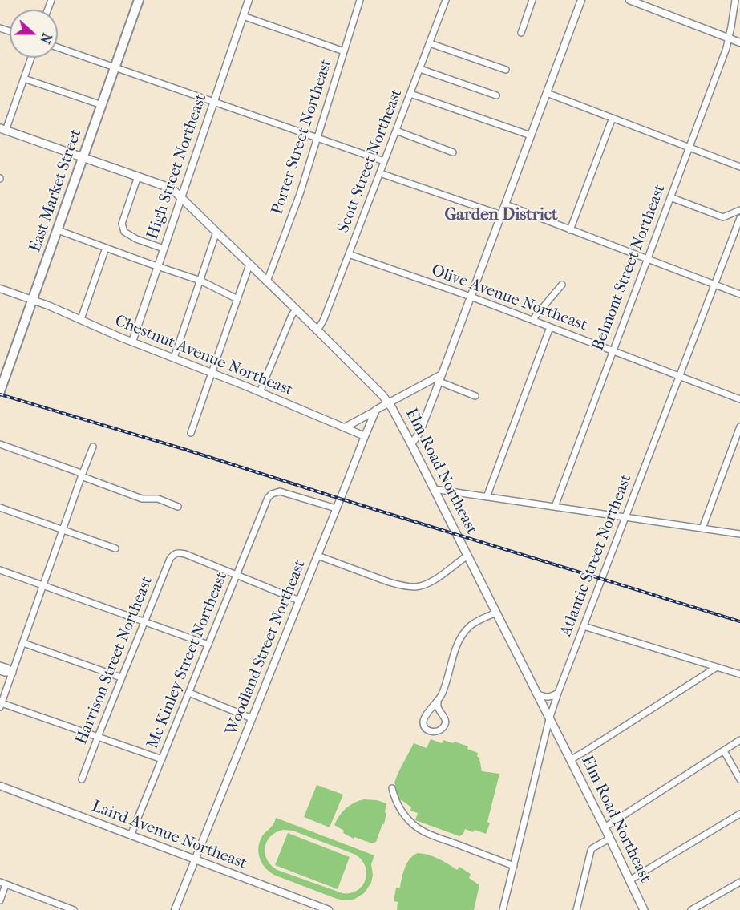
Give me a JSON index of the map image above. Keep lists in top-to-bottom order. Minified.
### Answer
{"streets":{"main road":["East Market Street","Elm Road Northeast"],"street":["Porter Street Northeast","Scott Street Northeast","High Street Northeast","Belmont Street Northeast","Olive Avenue Northeast","Chestnut Avenue Northeast","Atlantic Street Northeast","Woodland Street Northeast","Harrison Street Northeast","Mc Kinley Street Northeast","Laird Avenue Northeast"]},"crossings":[["Porter Street Northeast","Elm Road Northeast"],["Scott Street Northeast","Olive Avenue Northeast"],["Scott Street Northeast","Elm Road Northeast"],["High Street Northeast","Chestnut Avenue Northeast"],["High Street Northeast","Elm Road Northeast"],["East Market Street","Chestnut Avenue Northeast"],["East Market Street","Elm Road Northeast"],["Belmont Street Northeast","Olive Avenue Northeast"],["Olive Avenue Northeast","Atlantic Street Northeast"],["Chestnut Avenue Northeast","Woodland Street Northeast"],["Elm Road Northeast","Atlantic Street Northeast"],["Woodland Street Northeast","Mc Kinley Street Northeast"],["Woodland Street Northeast","Laird Avenue Northeast"],["Harrison Street Northeast","Mc Kinley Street Northeast"],["Mc Kinley Street Northeast","Laird Avenue Northeast"]],"districts":["Garden District"],"north":"right"}
